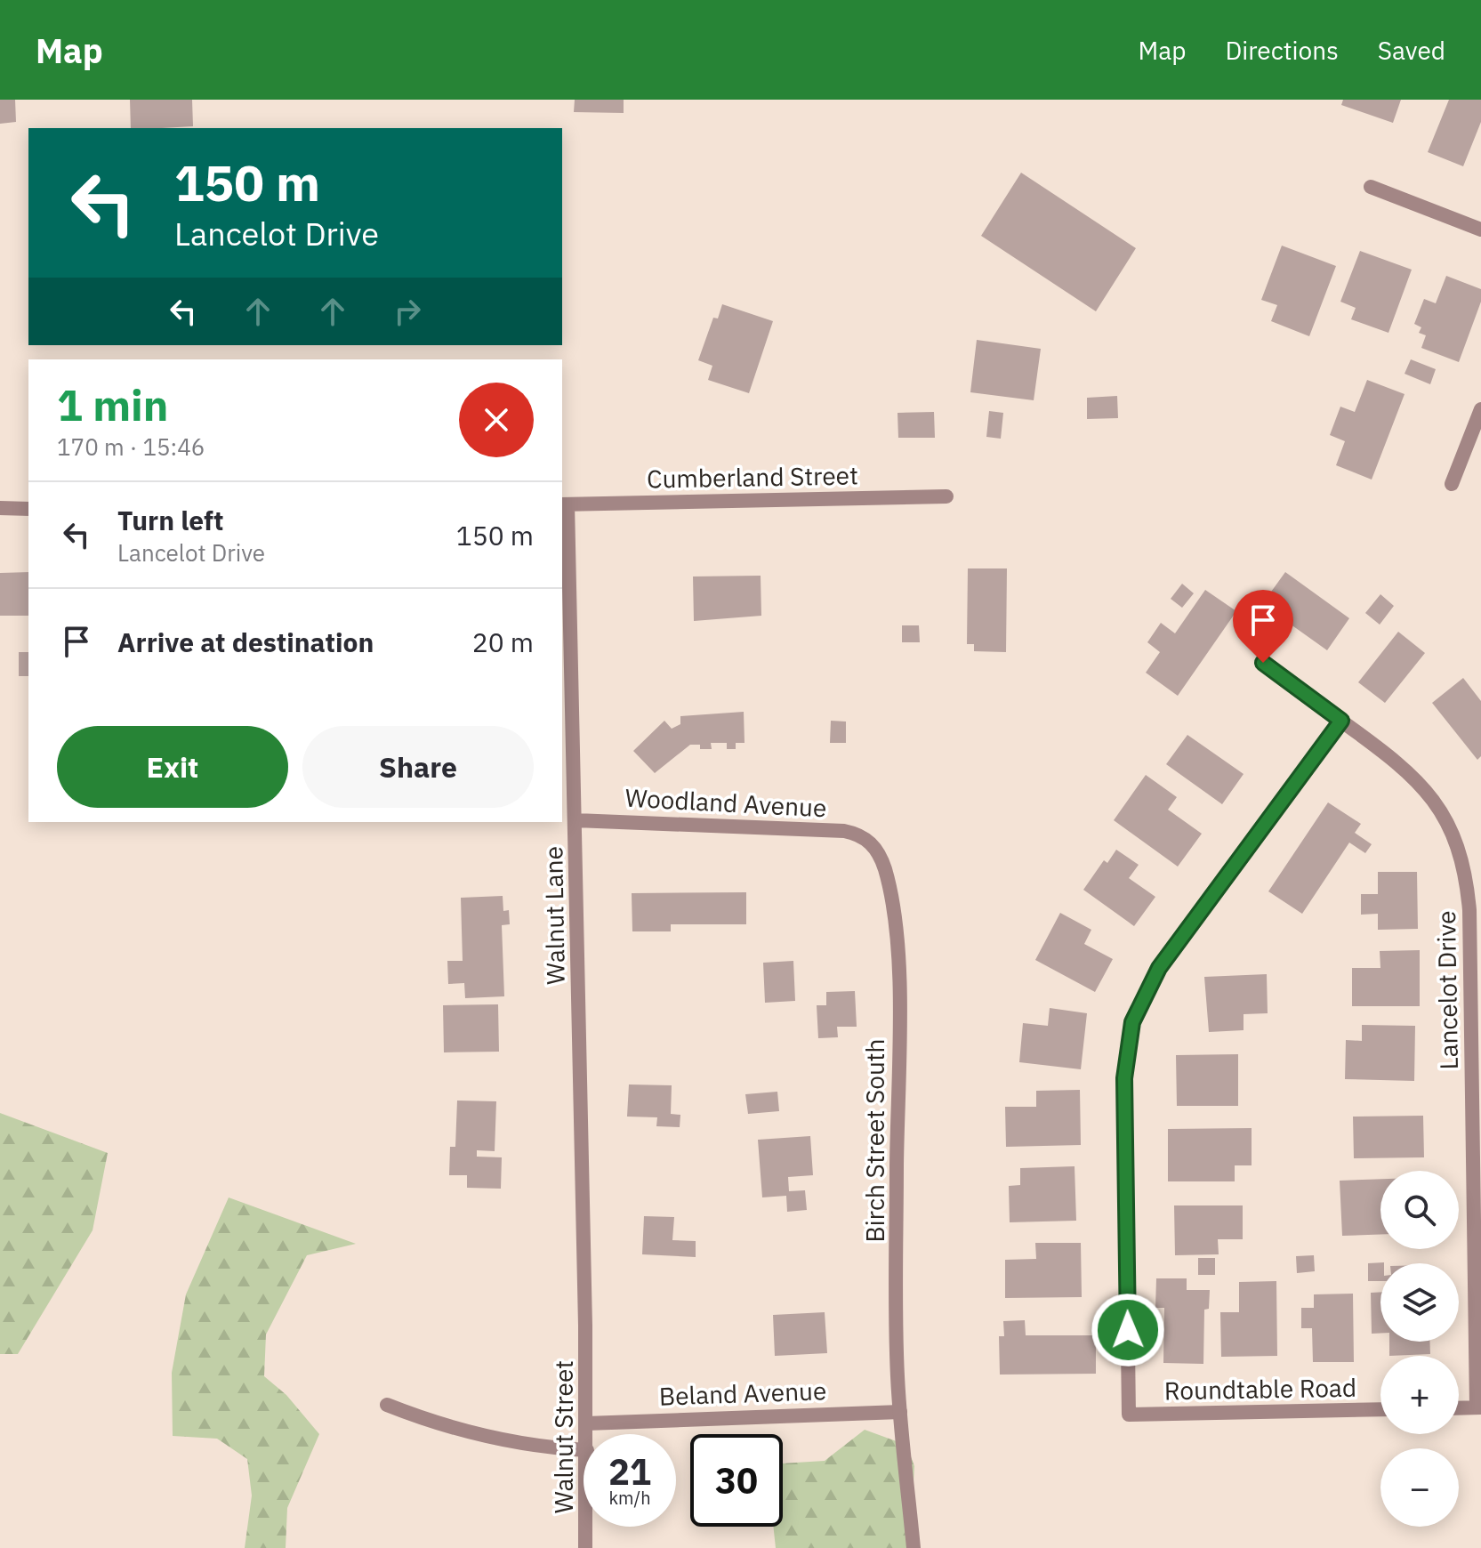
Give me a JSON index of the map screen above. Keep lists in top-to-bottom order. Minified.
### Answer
{"streets":{"street":["Cumberland Street","Woodland Avenue","Walnut Lane","Lancelot Drive","Birch Street South","Roundtable Road","Beland Avenue","Walnut Street"]},"crossings":[["Cumberland Street","Walnut Lane"],["Woodland Avenue","Walnut Lane"],["Woodland Avenue","Birch Street South"],["Walnut Lane","Walnut Street"],["Lancelot Drive","Roundtable Road"],["Birch Street South","Beland Avenue"],["Beland Avenue","Walnut Street"]],"page":{"header":"Map","nav":["Map","Directions","Saved"],"turn":["150 m","Lancelot Drive"],"heading":["1 min","170 m · 15:46"],"list":[{"name":"Turn left","note":"Lancelot Drive","value":"150 m"},{"name":"Arrive at destination","value":"20 m"}],"buttons":["Exit","Share"],"map_buttons":["+","−"],"speed":"21 km/h","limit":"30"}}
